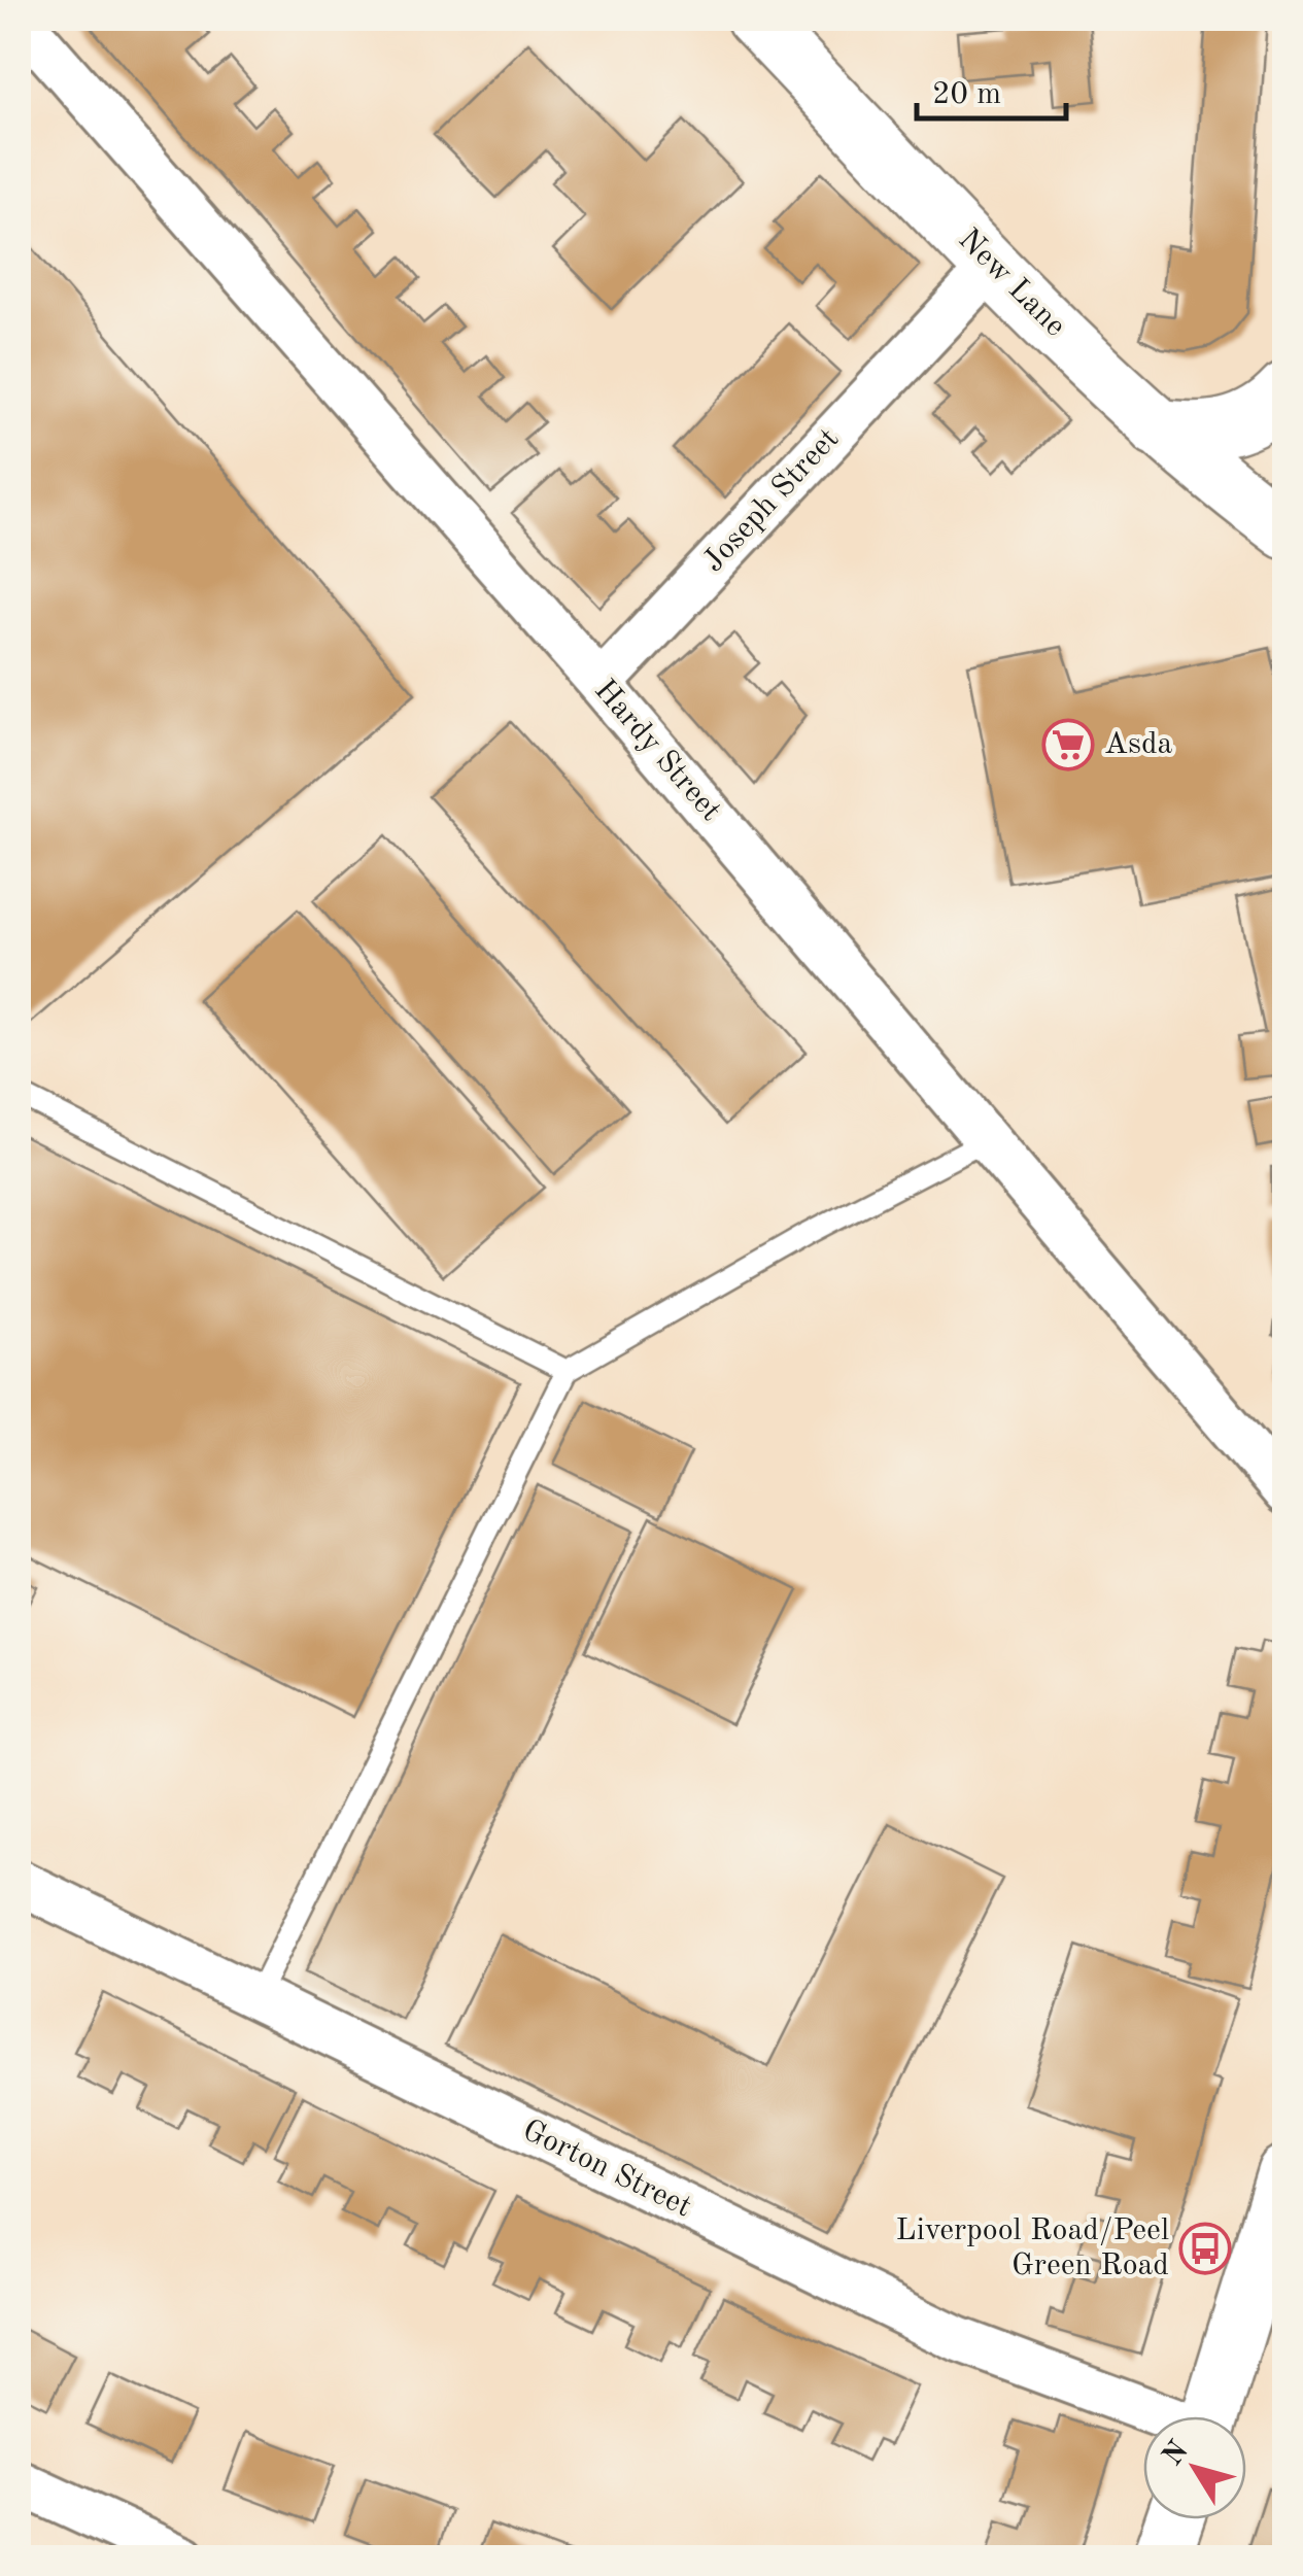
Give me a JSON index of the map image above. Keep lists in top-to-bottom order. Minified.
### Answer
{"streets":{"street":["New Lane","Joseph Street","Hardy Street","Gorton Street"]},"crossings":[["New Lane","Joseph Street"],["Joseph Street","Hardy Street"]],"places":{"supermarket":["Asda"],"bus stop":["Liverpool Road/Peel Green Road"]},"scale_bar":"20 m","north":"top left"}
